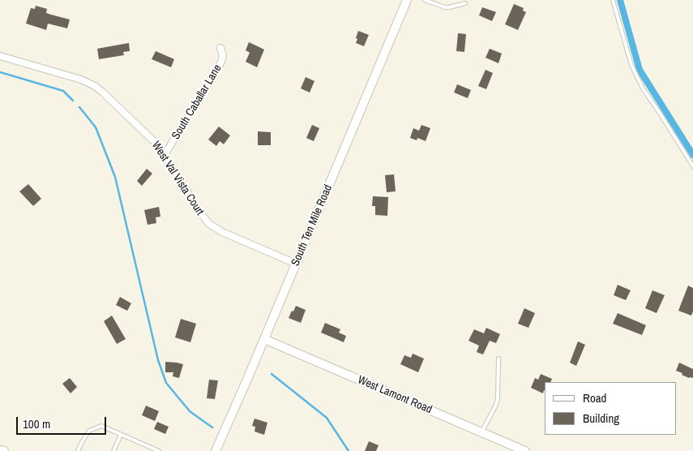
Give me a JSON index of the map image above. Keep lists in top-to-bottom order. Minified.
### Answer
{"streets":{"main road":["South Ten Mile Road","West Lamont Road"],"street":["South Caballar Lane","West Val Vista Court"]},"crossings":[["South Caballar Lane","West Val Vista Court"],["West Val Vista Court","South Ten Mile Road"],["South Ten Mile Road","West Lamont Road"]],"legend":["Road","Building"],"scale_bar":"100 m"}
